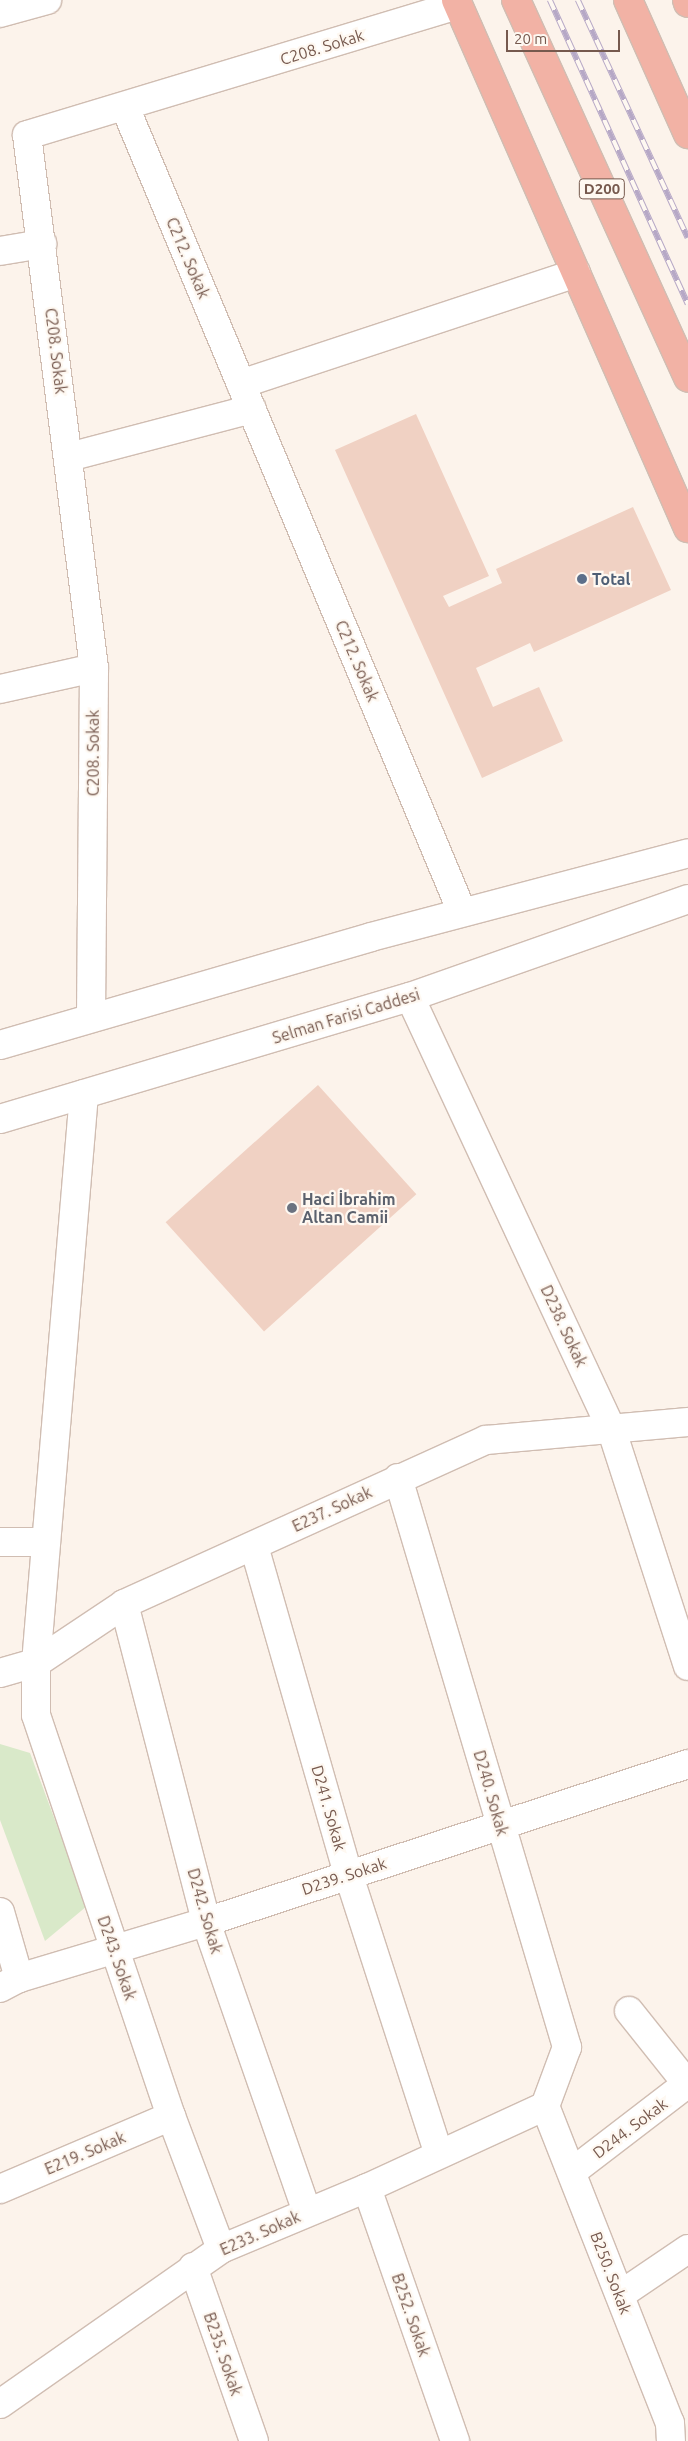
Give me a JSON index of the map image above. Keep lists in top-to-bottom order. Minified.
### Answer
{"streets":{"highway":["D200"],"street":["C208. Sokak","C212. Sokak","Selman Farisi Caddesi","D238. Sokak","E237. Sokak","D240. Sokak","D241. Sokak","D239. Sokak","D242. Sokak","D243. Sokak","D244. Sokak","E219. Sokak","E233. Sokak","B250. Sokak","B252. Sokak","B235. Sokak"]},"crossings":[["C208. Sokak","C212. Sokak"],["Selman Farisi Caddesi","D238. Sokak"],["Selman Farisi Caddesi","D243. Sokak"],["D238. Sokak","E237. Sokak"],["E237. Sokak","D240. Sokak"],["E237. Sokak","D241. Sokak"],["E237. Sokak","D242. Sokak"],["E237. Sokak","D243. Sokak"],["D240. Sokak","D239. Sokak"],["D240. Sokak","E233. Sokak"],["D240. Sokak","B250. Sokak"],["D241. Sokak","D239. Sokak"],["D241. Sokak","E233. Sokak"],["D239. Sokak","D242. Sokak"],["D239. Sokak","D243. Sokak"],["D242. Sokak","E233. Sokak"],["D243. Sokak","E219. Sokak"],["D243. Sokak","E233. Sokak"],["D244. Sokak","B250. Sokak"],["E233. Sokak","B250. Sokak"],["E233. Sokak","B252. Sokak"],["E233. Sokak","B235. Sokak"]],"places":["Total","Haci İbrahim Altan Camii"],"scale_bar":"20 m"}
